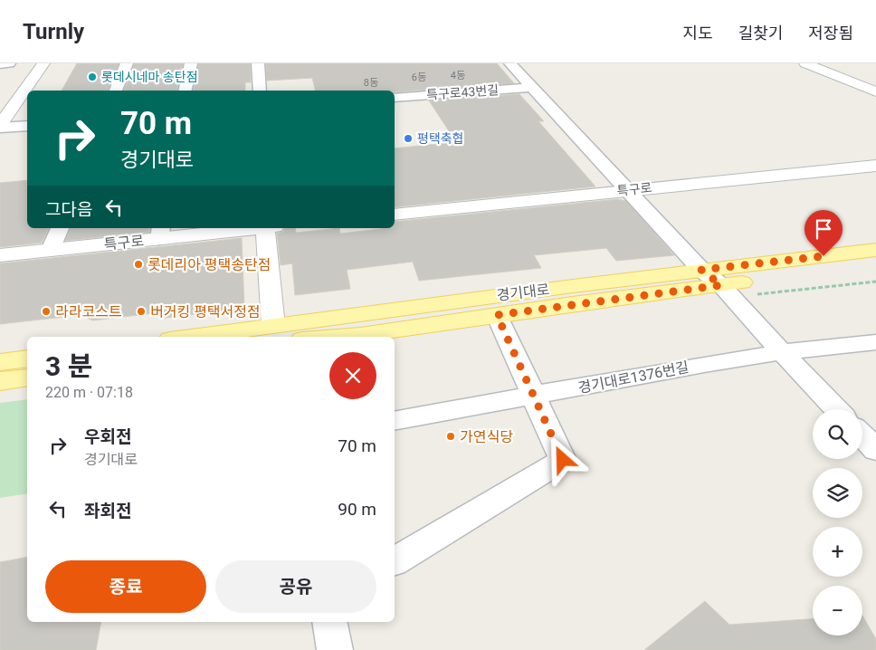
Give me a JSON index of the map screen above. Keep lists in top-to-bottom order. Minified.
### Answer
{"streets":{"main road":["경기대로"],"street":["특구로43번길","특구로","경기대로1376번길"]},"crossings":[["특구로43번길","특구로"],["특구로43번길","경기대로"],["특구로43번길","경기대로1376번길"]],"places":["롯데시네마 송탄점","평택축협","롯데리아 평택송탄점","라라코스트","버거킹 평택서정점","가연식당"],"house_numbers":["4동","6동","8동"],"page":{"header":"Turnly","nav":["지도","길찾기","저장됨"],"turn":["70 m","경기대로"],"then":"그다음","heading":["3 분","220 m · 07:18"],"map_buttons":["+","−"],"list":[{"name":"우회전","note":"경기대로","value":"70 m"},{"name":"좌회전","value":"90 m"}],"buttons":["종료","공유"]}}
